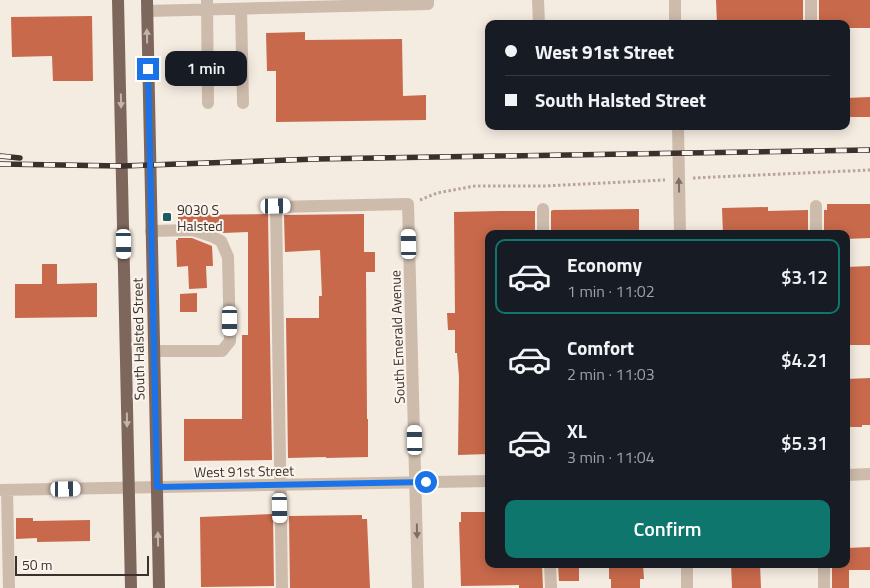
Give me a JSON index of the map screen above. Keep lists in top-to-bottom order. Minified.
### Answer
{"streets":{"main road":["South Halsted Street"],"street":["South Emerald Avenue","West 91st Street"]},"crossings":[["South Emerald Avenue","West 91st Street"],["South Halsted Street","West 91st Street"]],"places":{"transit":["9030 S Halsted"]},"scale_bar":"50 m","page":{"banner":["West 91st Street","South Halsted Street"],"bubble":"1 min","list":[{"name":"Economy","note":"1 min · 11:02","value":"$3.12"},{"name":"Comfort","note":"2 min · 11:03","value":"$4.21"},{"name":"XL","note":"3 min · 11:04","value":"$5.31"}],"buttons":"Confirm","scale":"50 m"}}
